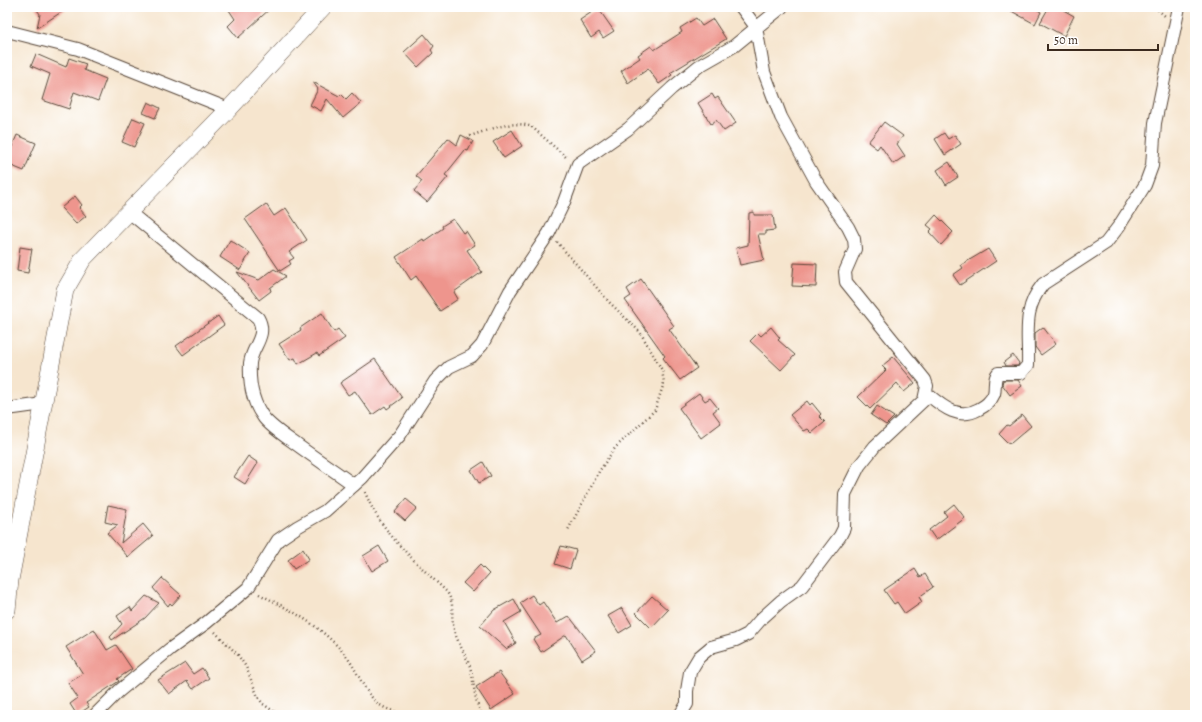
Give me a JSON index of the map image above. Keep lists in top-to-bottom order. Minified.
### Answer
{"scale_bar":"50 m"}
